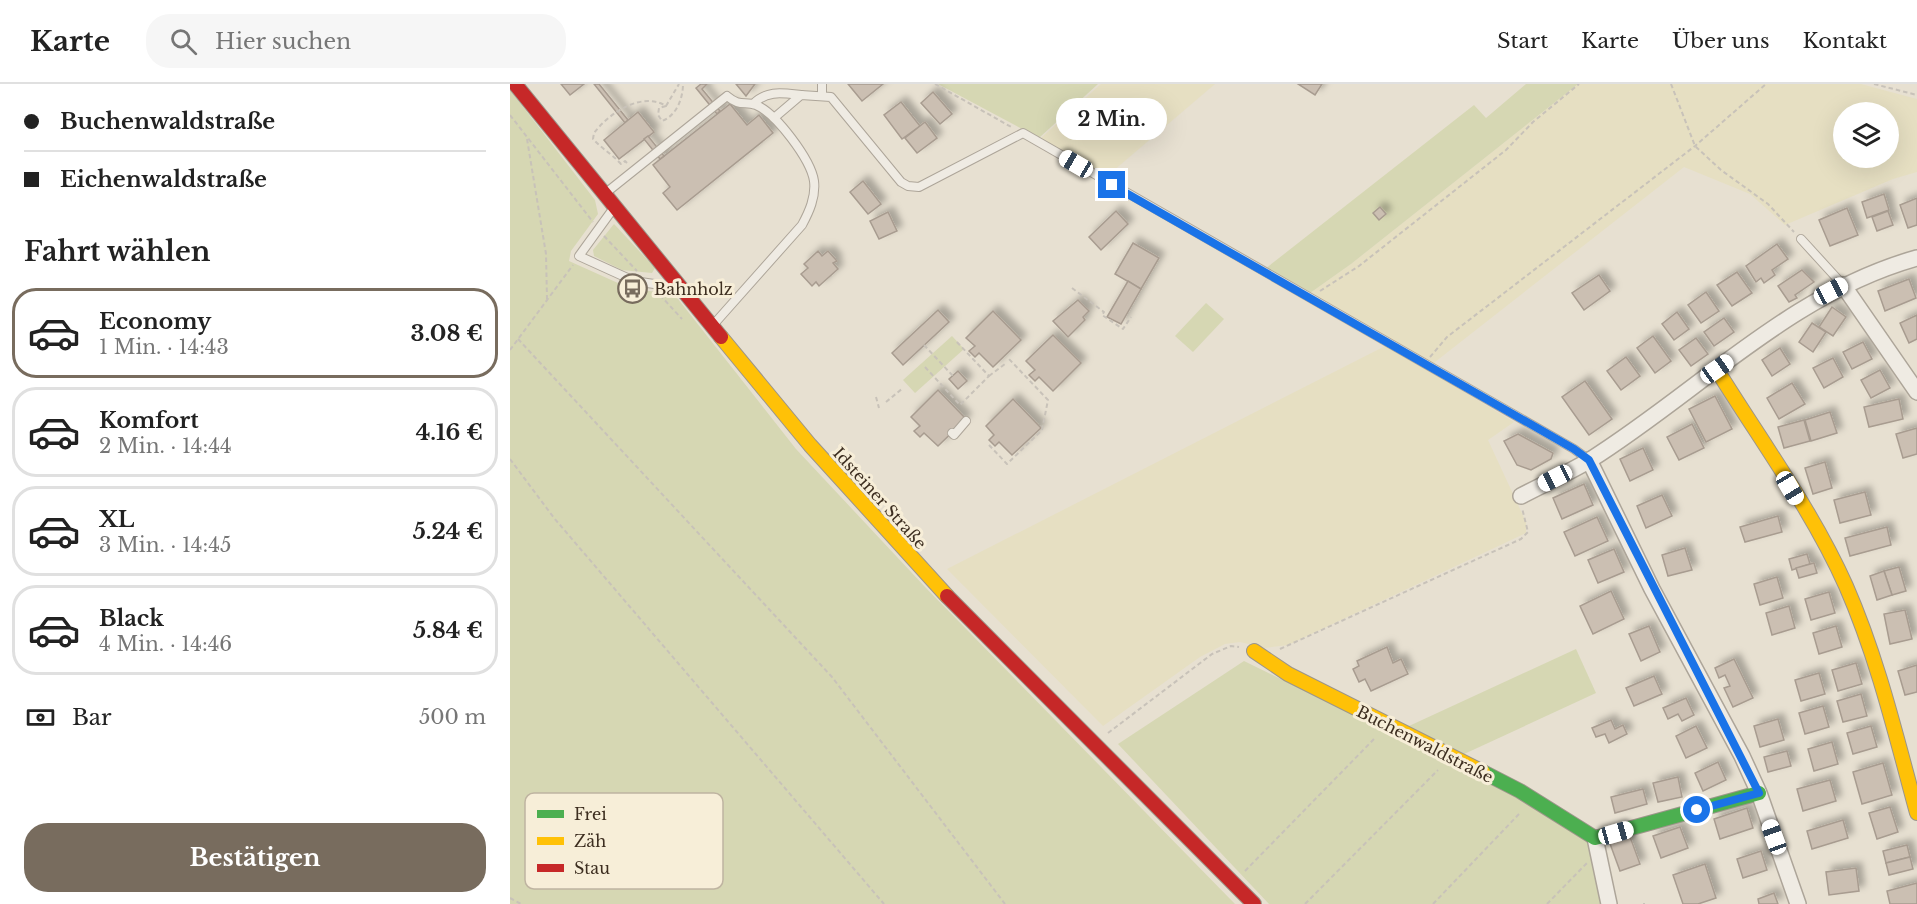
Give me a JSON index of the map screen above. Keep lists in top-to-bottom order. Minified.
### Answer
{"streets":{"street":["Idsteiner Straße","Buchenwaldstraße"]},"places":{"bus stop":["Bahnholz"]},"legend":["Frei","Zäh","Stau"],"page":{"header":"Karte","search":"Hier suchen","nav":["Start","Karte","Über uns","Kontakt"],"banner":["Buchenwaldstraße","Eichenwaldstraße"],"bubble":"2 Min.","heading":"Fahrt wählen","list":[{"name":"Economy","note":"1 Min. · 14:43","value":"3.08 €"},{"name":"Komfort","note":"2 Min. · 14:44","value":"4.16 €"},{"name":"XL","note":"3 Min. · 14:45","value":"5.24 €"},{"name":"Black","note":"4 Min. · 14:46","value":"5.84 €"}],"pay":["Bar","500 m"],"buttons":"Bestätigen"}}
